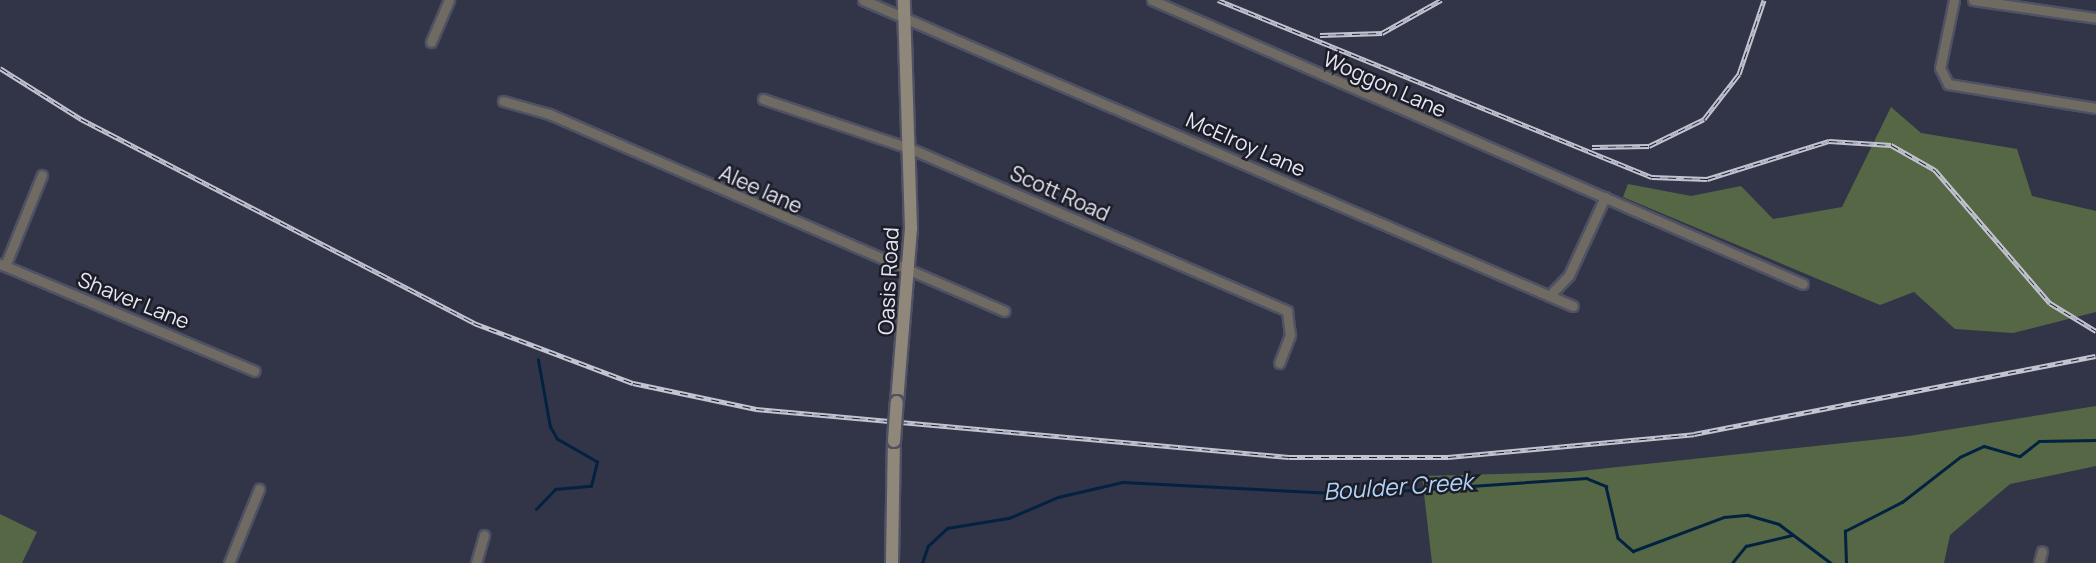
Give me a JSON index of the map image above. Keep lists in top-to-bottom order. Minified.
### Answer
{"streets":{"main road":["Oasis Road"],"street":["Woggon Lane","McElroy Lane","Alee lane","Scott Road","Shaver Lane"]},"crossings":[["McElroy Lane","Oasis Road"],["Alee lane","Oasis Road"],["Scott Road","Oasis Road"]],"water":["Boulder Creek"]}
